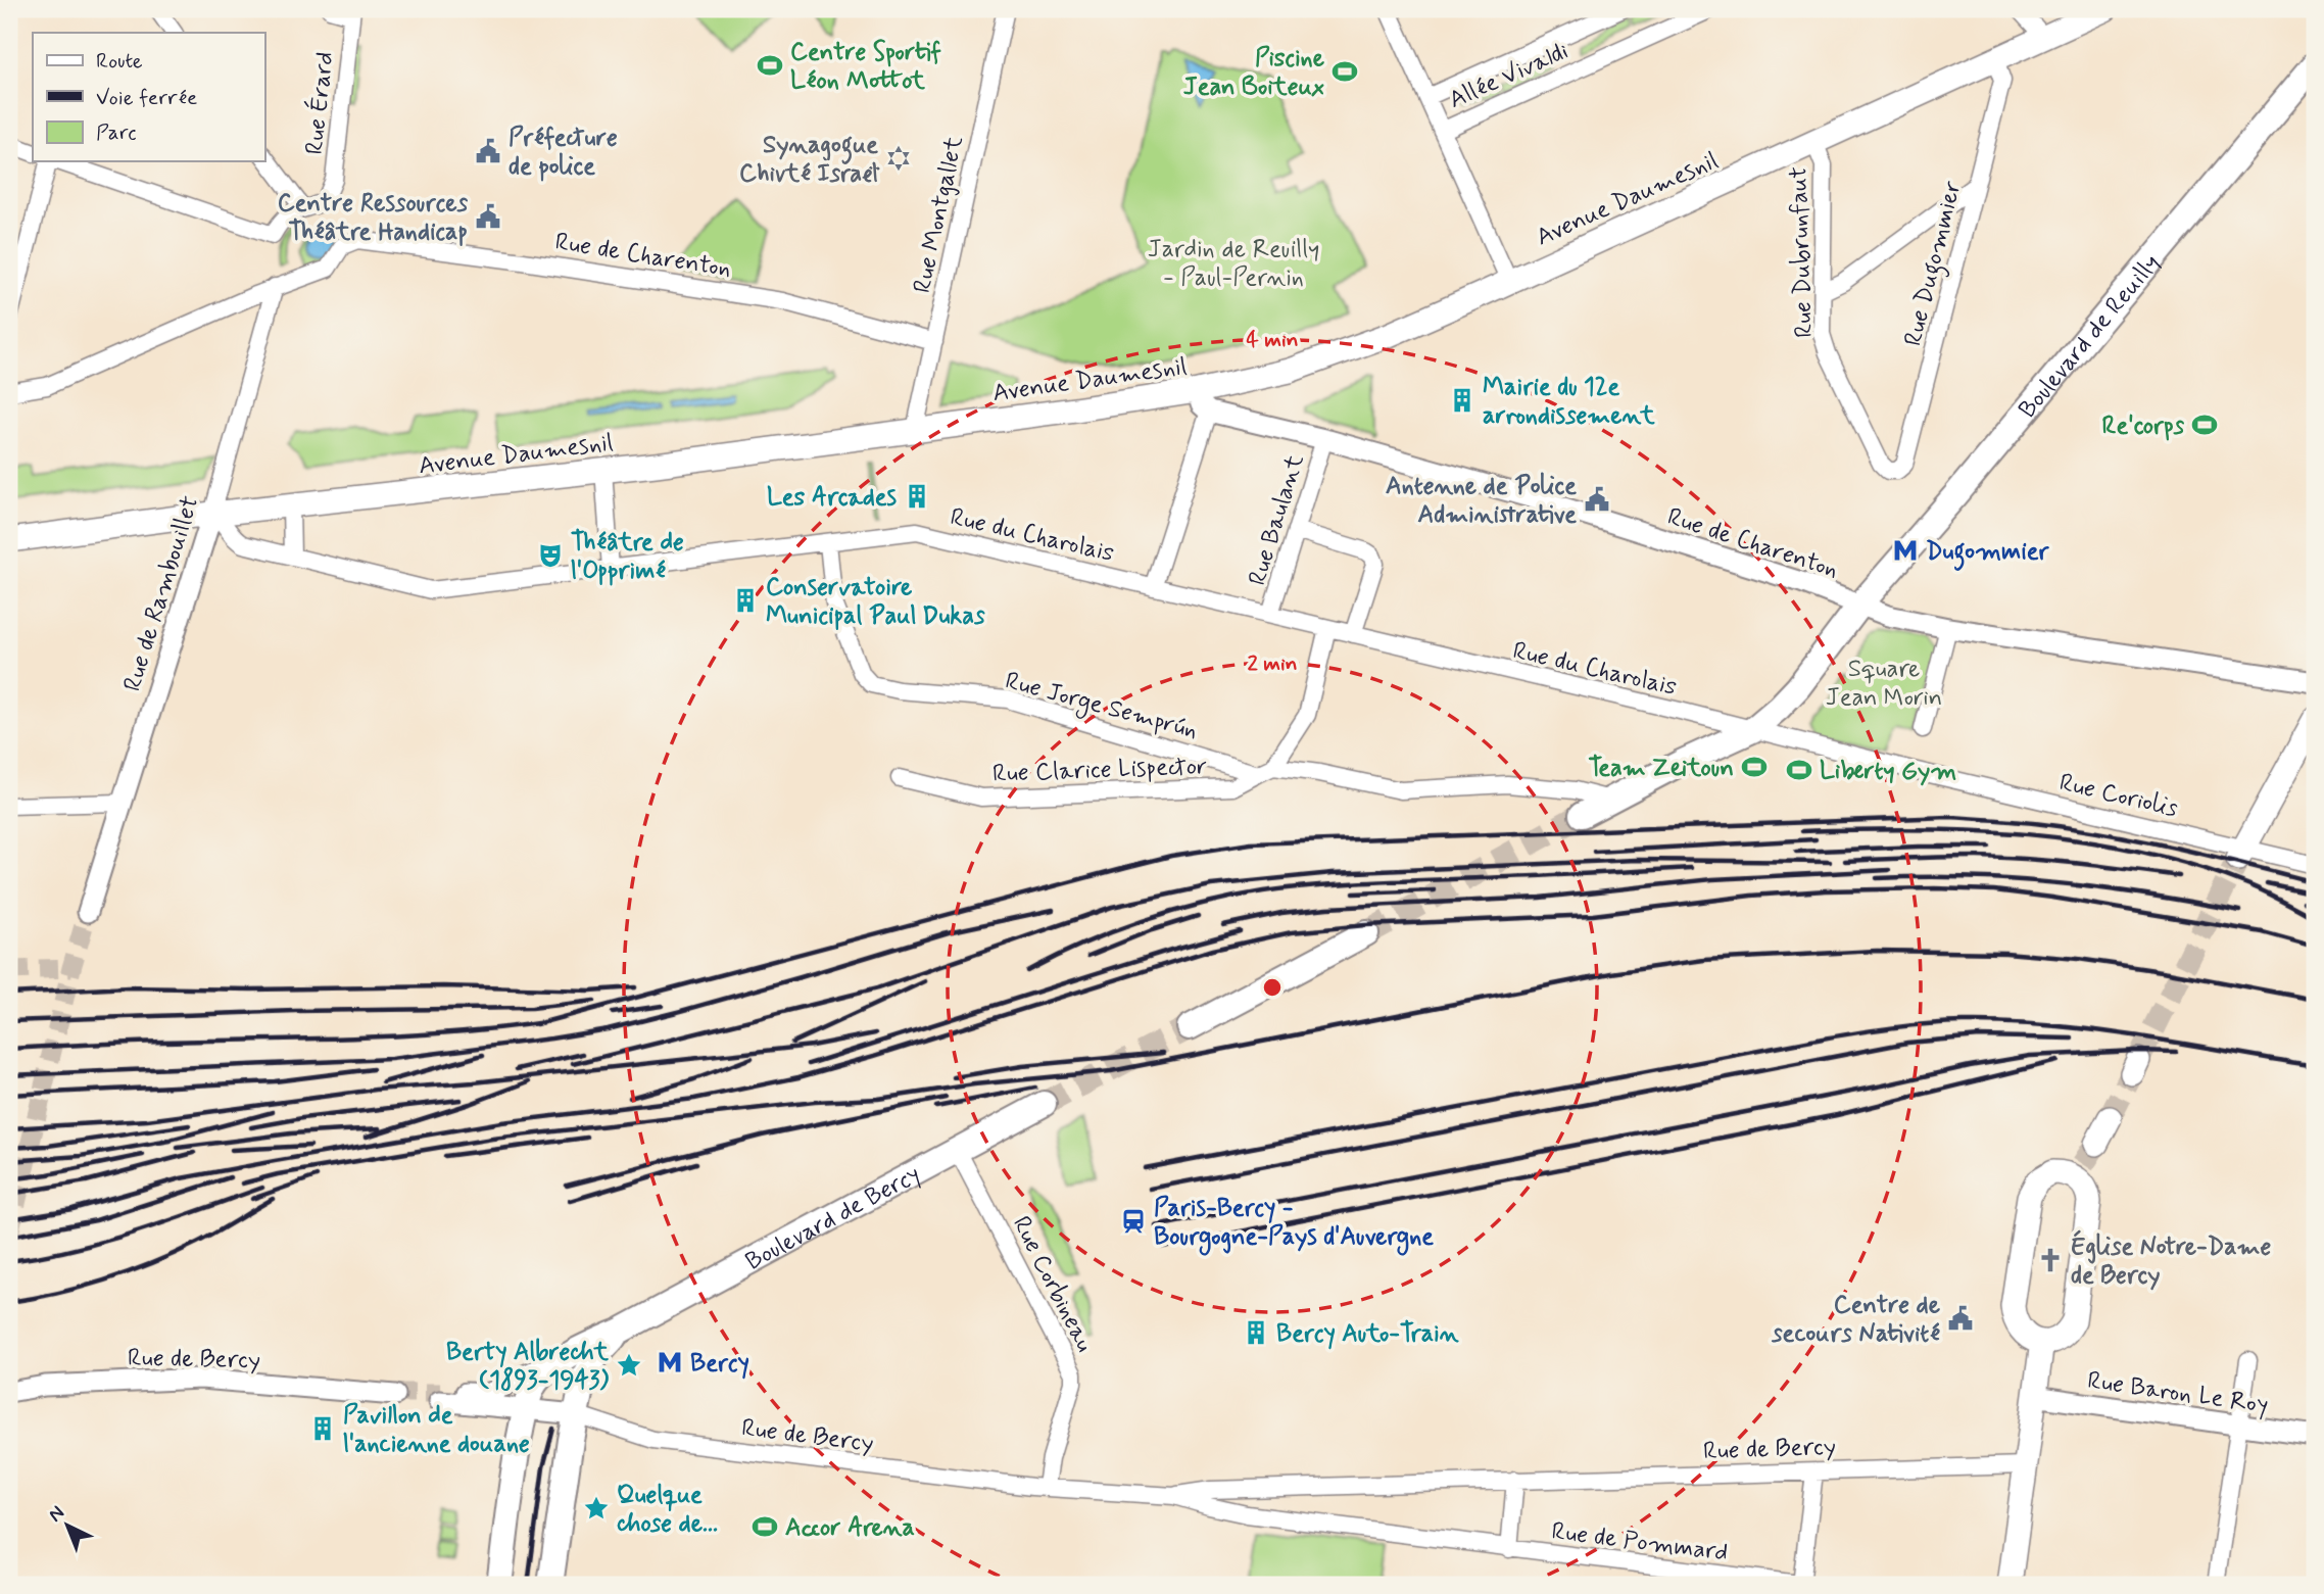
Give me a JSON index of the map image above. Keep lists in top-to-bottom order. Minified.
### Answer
{"streets":{"main road":["Avenue Daumesnil","Boulevard de Reuilly","Boulevard de Bercy"],"street":["Allée Vivaldi","Rue Érard","Rue Montgallet","Rue Dubrunfaut","Rue de Charenton","Rue Dugommier","Rue Baulant","Rue du Charolais","Rue de Rambouillet","Rue Jorge Semprún","Rue Clarice Lispector","Rue Coriolis","Rue Corbineau","Rue de Bercy","Rue Baron Le Roy","Rue de Pommard"]},"crossings":[["Avenue Daumesnil","Rue Montgallet"],["Avenue Daumesnil","Rue Dubrunfaut"],["Avenue Daumesnil","Rue Dugommier"],["Avenue Daumesnil","Rue du Charolais"],["Avenue Daumesnil","Rue de Rambouillet"],["Rue Montgallet","Rue de Charenton"],["Rue Dubrunfaut","Rue Dugommier"],["Rue de Charenton","Boulevard de Reuilly"],["Rue de Charenton","Rue Baulant"],["Rue de Charenton","Rue de Rambouillet"],["Rue Baulant","Rue du Charolais"],["Rue du Charolais","Rue de Rambouillet"],["Rue du Charolais","Rue Jorge Semprún"],["Rue du Charolais","Rue Coriolis"],["Rue Jorge Semprún","Rue Clarice Lispector"],["Boulevard de Bercy","Rue Corbineau"],["Boulevard de Bercy","Rue de Bercy"],["Rue Corbineau","Rue de Bercy"],["Rue de Bercy","Rue de Pommard"]],"parks":["Jardin de Reuilly - Paul-Pernin","Square Jean Morin"],"places":{"sports":["Centre Sportif Léon Mottot","Piscine Jean Boiteux","Re'corps","Team Zeitoun","Liberty Gym","Accor Arena"],"public building":["Préfecture de police","Centre Ressources Théâtre Handicap","Antenne de Police Administrative","Centre de secours Nativité"],"synagogue":["Synagogue Chivté Israël"],"building":["Mairie du 12e arrondissement","Les Arcades","Conservatoire Municipal Paul Dukas","Bercy Auto-Train","Pavillon de l'ancienne douane"],"metro station":["Dugommier","Bercy"],"theatre":["Théâtre de l'Opprimé"],"station":["Paris-Bercy - Bourgogne-Pays d'Auvergne"],"church":["Église Notre-Dame de Bercy"],"place":["Berty Albrecht (1893-1943)","Quelque chose de..."]},"legend":["Route","Voie ferrée","Parc"],"north":"top left","rings":["4 min","2 min"]}
